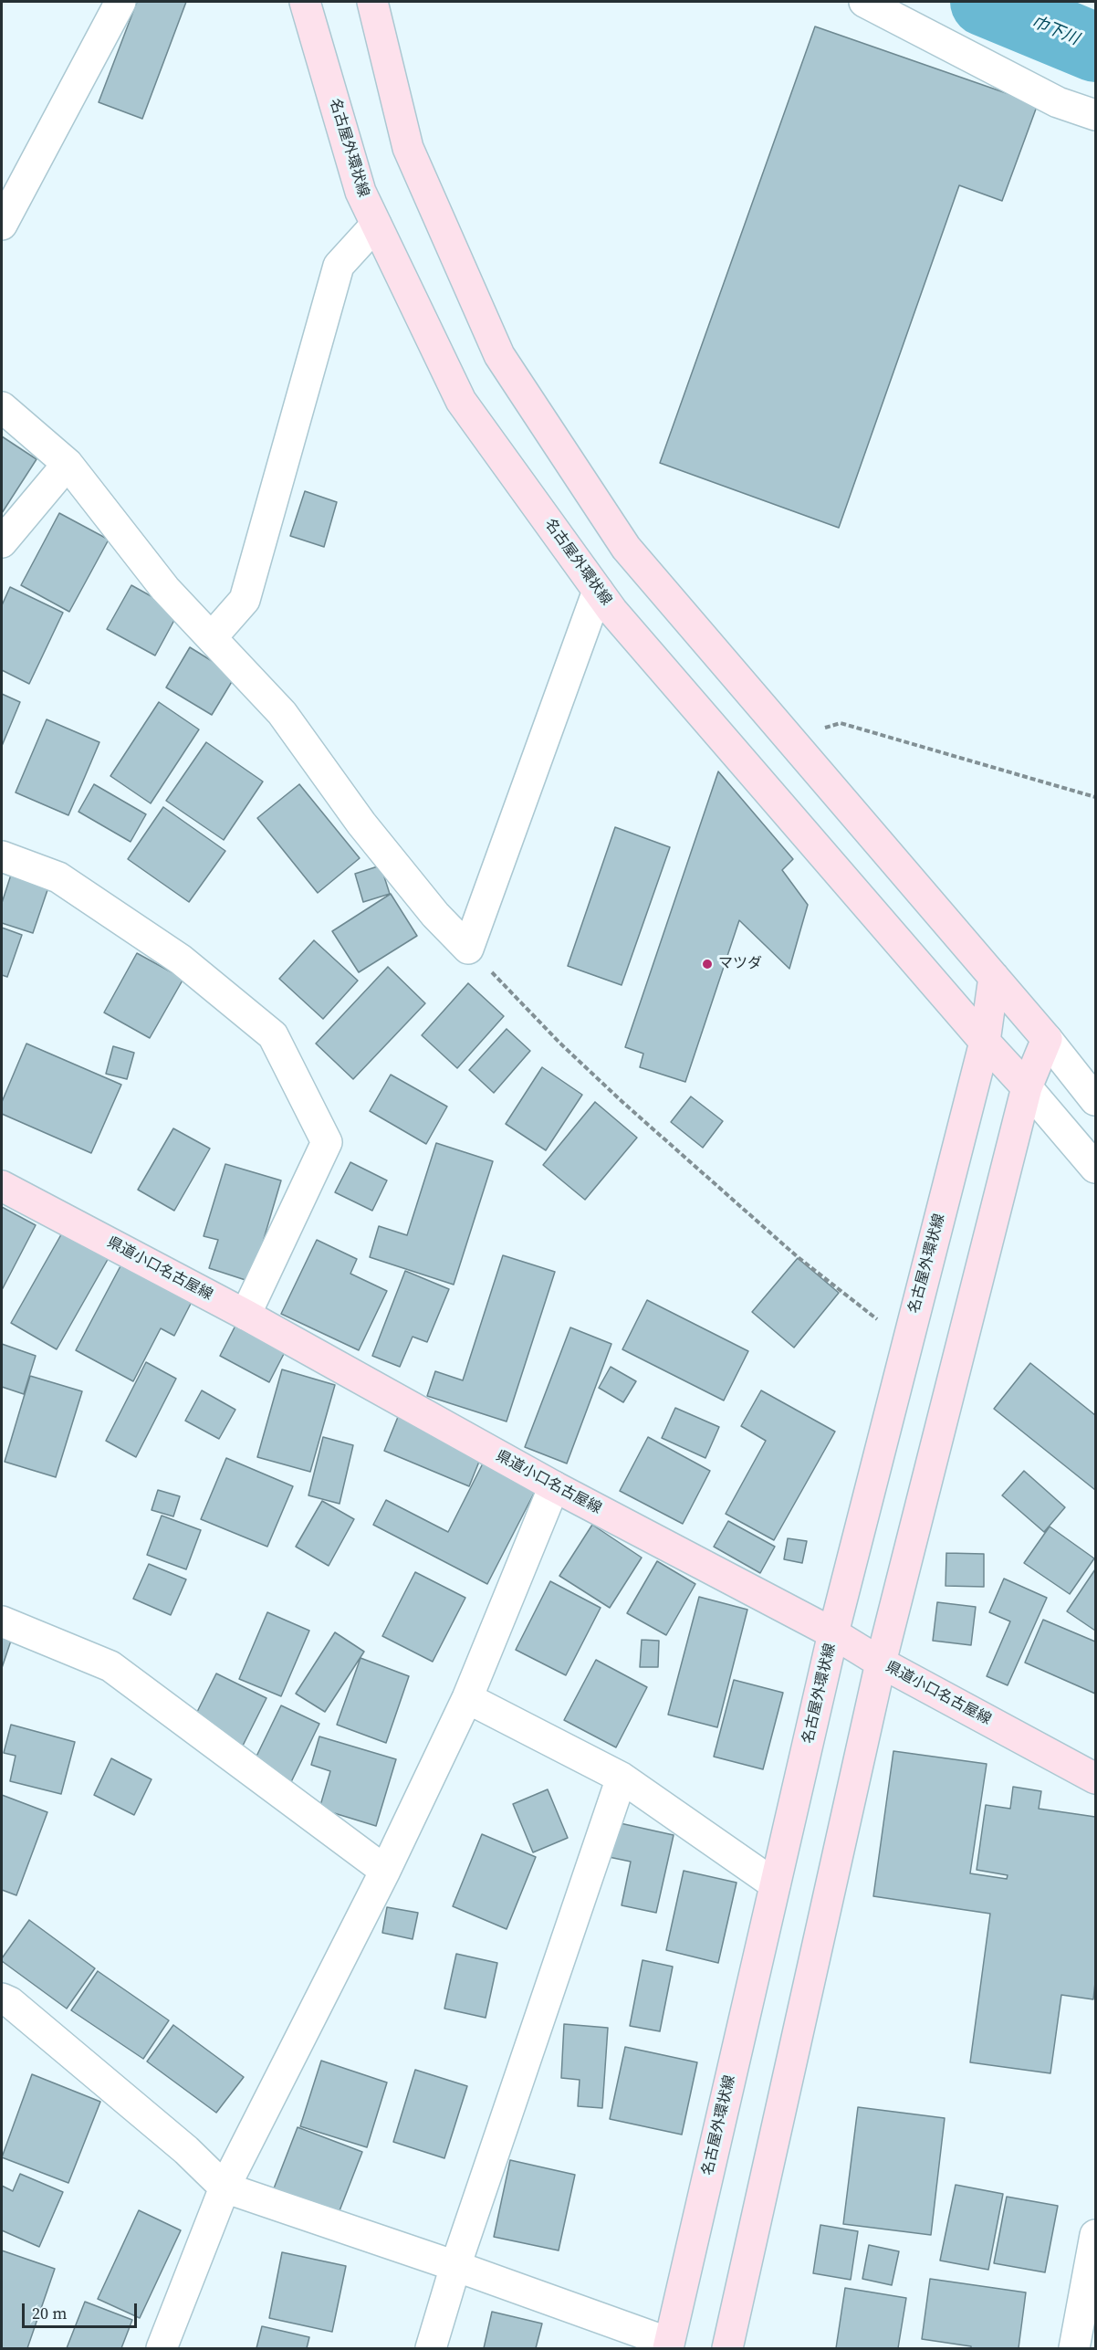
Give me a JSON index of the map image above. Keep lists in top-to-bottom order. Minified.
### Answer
{"streets":{"main road":["名古屋外環状線","県道小口名古屋線"]},"crossings":[["名古屋外環状線","県道小口名古屋線"]],"water":["巾下川"],"places":["マツダ"],"scale_bar":"20 m"}
